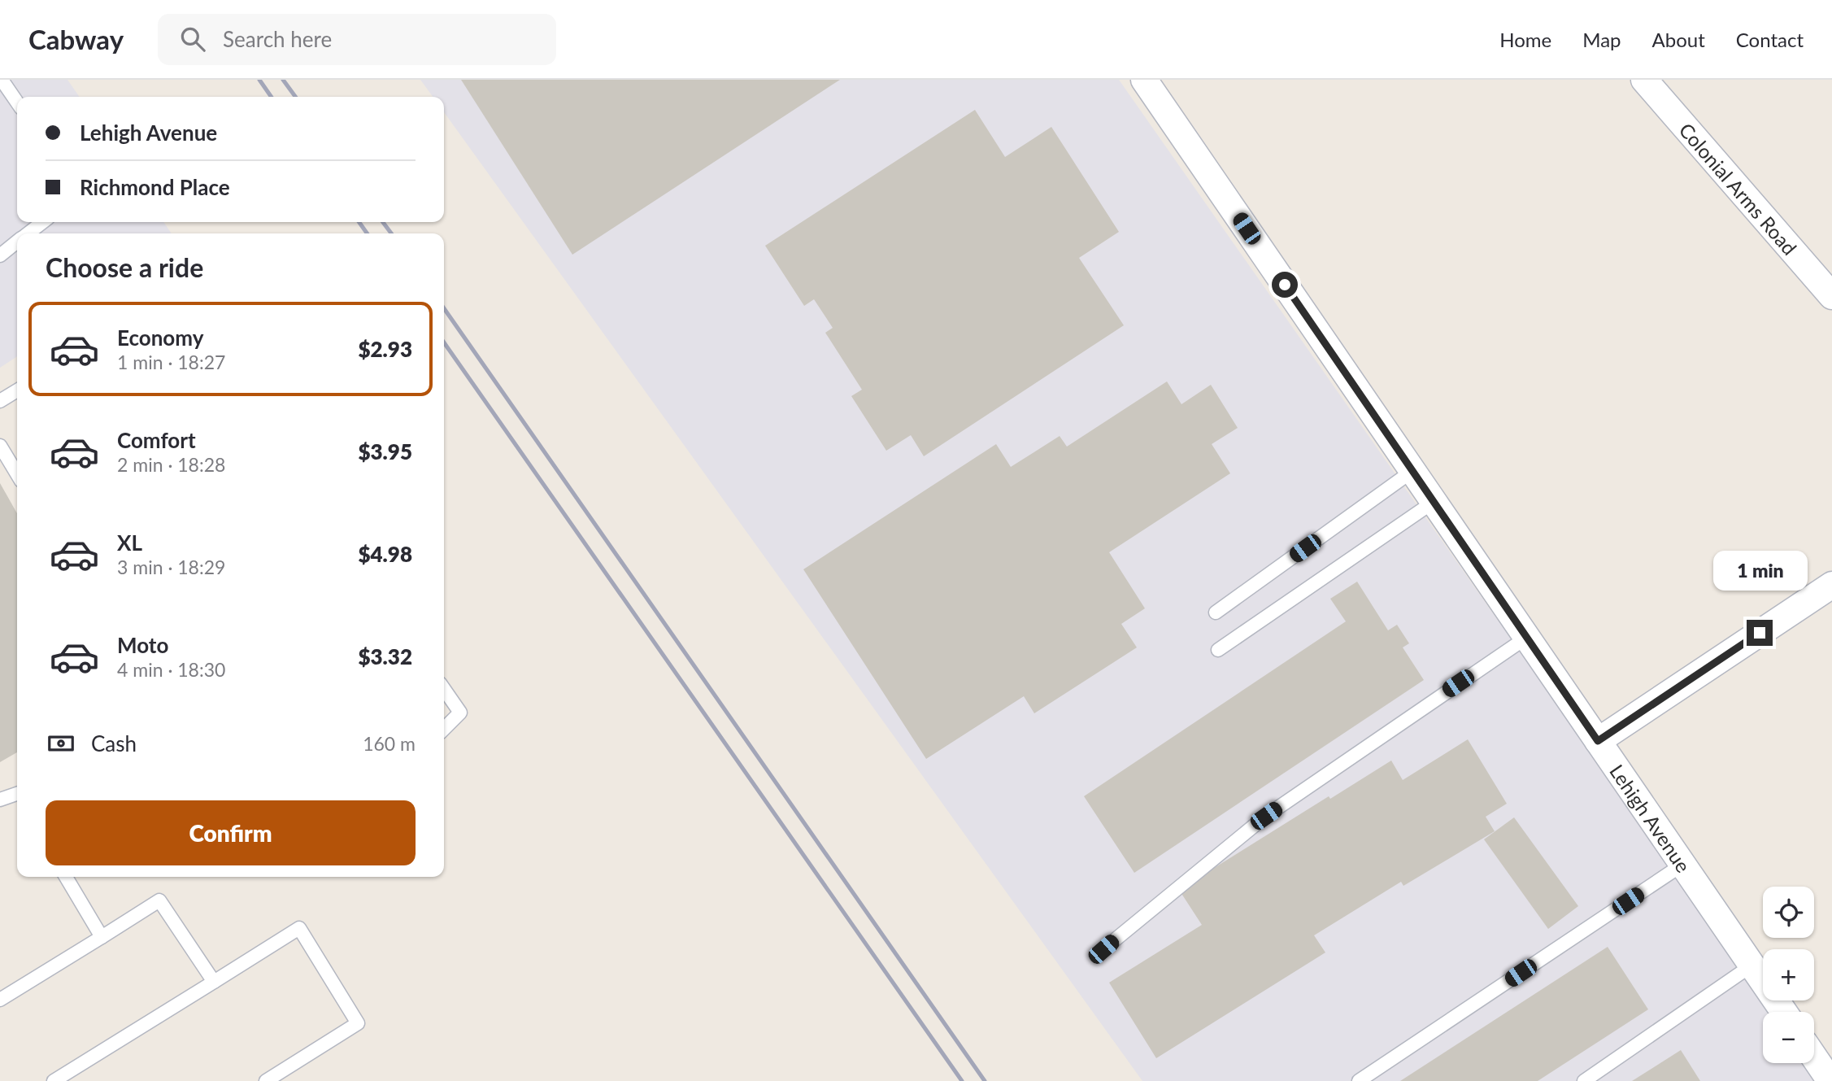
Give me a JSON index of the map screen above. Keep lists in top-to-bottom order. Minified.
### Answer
{"streets":{"street":["Colonial Arms Road","Lehigh Avenue"]},"page":{"header":"Cabway","search":"Search here","nav":["Home","Map","About","Contact"],"banner":["Lehigh Avenue","Richmond Place"],"heading":"Choose a ride","list":[{"name":"Economy","note":"1 min · 18:27","value":"$2.93"},{"name":"Comfort","note":"2 min · 18:28","value":"$3.95"},{"name":"XL","note":"3 min · 18:29","value":"$4.98"},{"name":"Moto","note":"4 min · 18:30","value":"$3.32"}],"bubble":"1 min","pay":["Cash","160 m"],"buttons":"Confirm","map_buttons":["+","−"]}}
